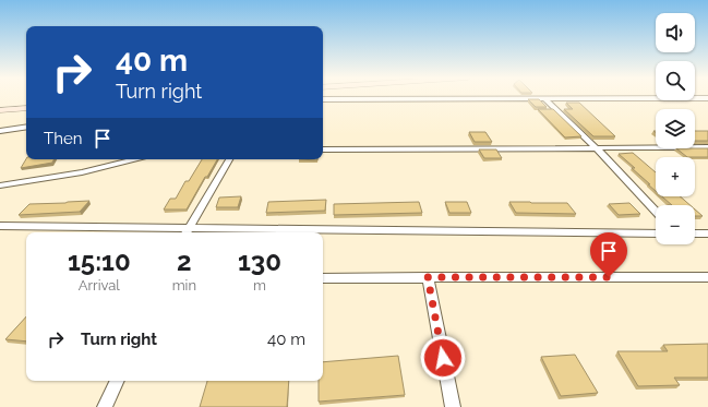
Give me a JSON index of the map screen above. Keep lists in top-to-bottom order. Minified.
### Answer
{"page":{"map_buttons":["+","−"],"turn":["40 m","Turn right"],"then":"Then","eta":["15:10","Arrival","2","min","130","m"],"list":[{"name":"Turn right","value":"40 m"}]}}
